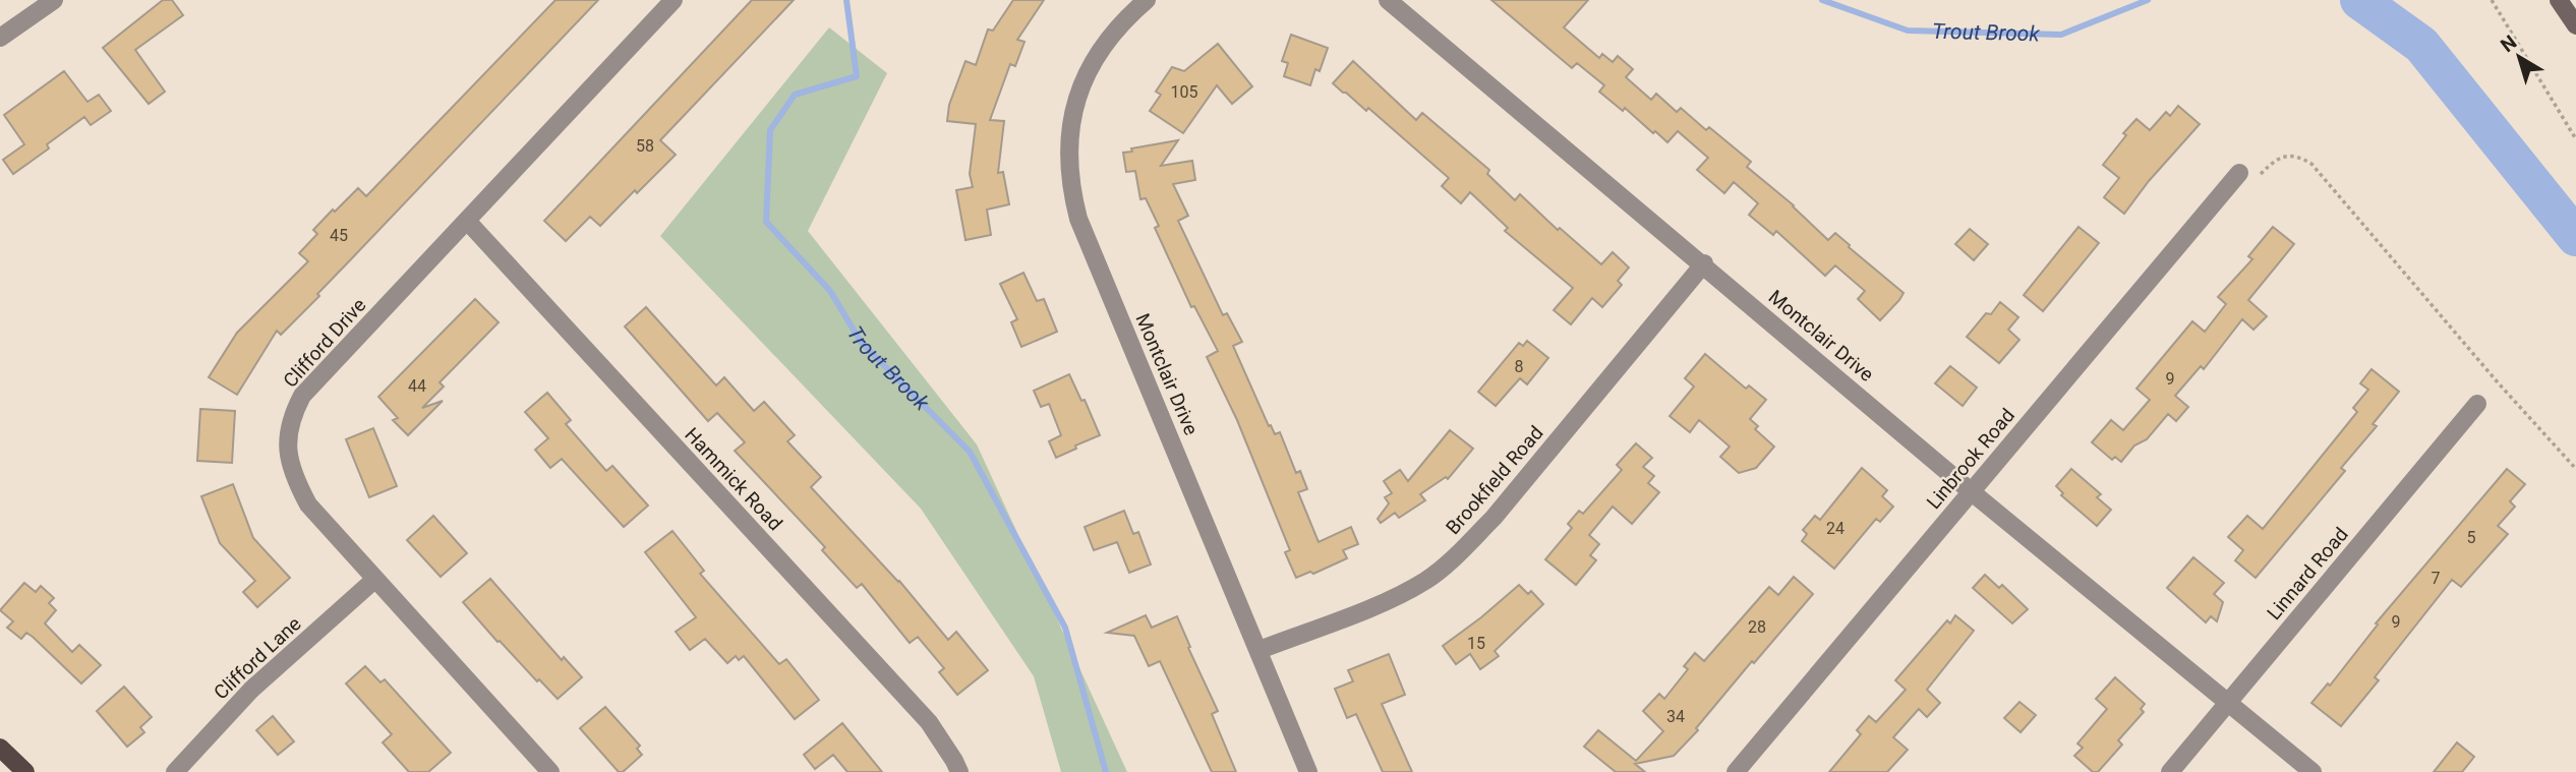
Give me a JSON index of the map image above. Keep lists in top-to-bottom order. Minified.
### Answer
{"streets":{"street":["Montclair Drive","Clifford Drive","Linbrook Road","Hammick Road","Brookfield Road","Linnard Road","Clifford Lane"]},"crossings":[["Montclair Drive","Linbrook Road"],["Montclair Drive","Brookfield Road"],["Montclair Drive","Linnard Road"],["Clifford Drive","Hammick Road"],["Clifford Drive","Clifford Lane"]],"water":["Trout Brook"],"house_numbers":["105","58","45","8","9","44","24","5","7","9","28","15","34"],"north":"top left"}
